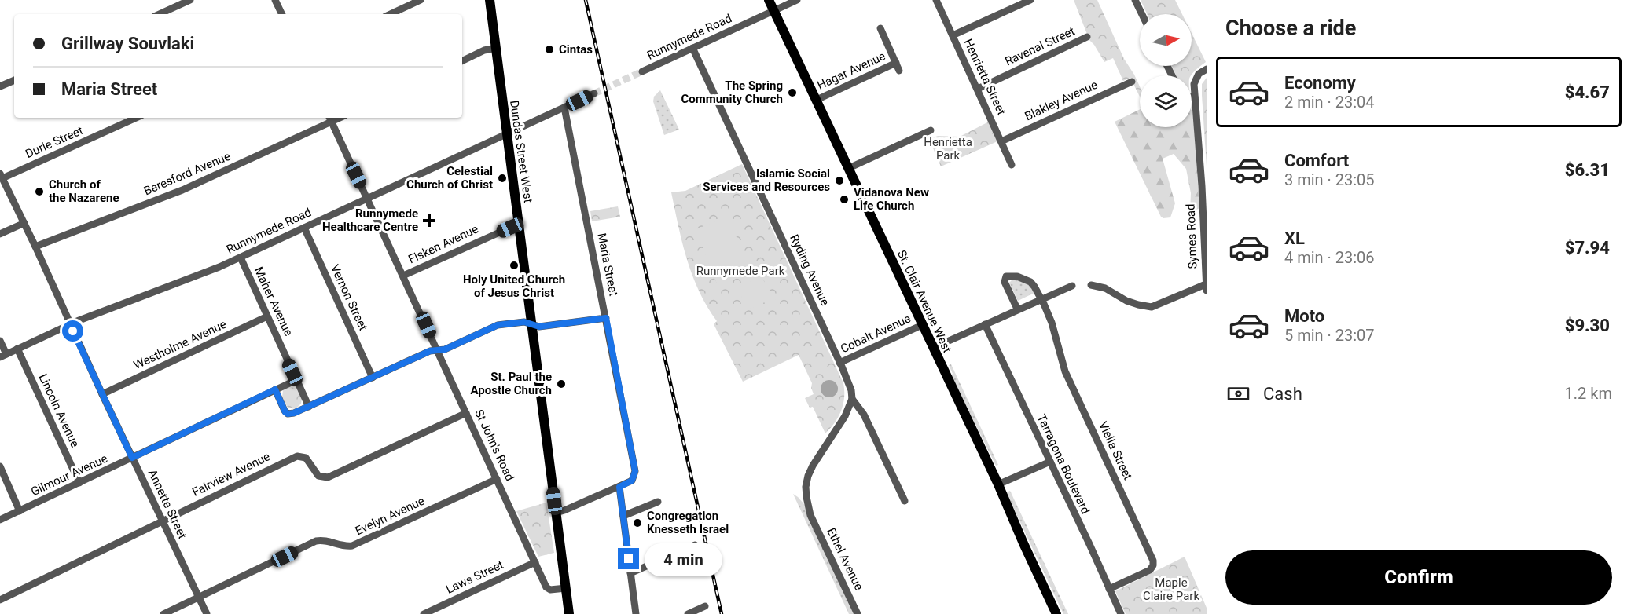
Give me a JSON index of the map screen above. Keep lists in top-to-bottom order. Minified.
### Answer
{"streets":{"main road":["Dundas Street West","St. Clair Avenue West"],"street":["Runnymede Road","Ravenal Street","Hagar Avenue","Henrietta Street","Blakley Avenue","Durie Street","Beresford Avenue","Symes Road","Fisken Avenue","Maria Street","Ryding Avenue","Vernon Street","Maher Avenue","Cobalt Avenue","Westholme Avenue","Lincoln Avenue","St John's Road","Viella Street","Tarragona Boulevard","Fairview Avenue","Gilmour Avenue","Annette Street","Evelyn Avenue","Ethel Avenue","Laws Street"]},"crossings":[["Runnymede Road","Dundas Street West"],["Runnymede Road","Maria Street"],["Runnymede Road","Ryding Avenue"],["Runnymede Road","Vernon Street"],["Runnymede Road","Maher Avenue"],["Runnymede Road","St. Clair Avenue West"],["Runnymede Road","Lincoln Avenue"],["Runnymede Road","St John's Road"],["Runnymede Road","Annette Street"],["Ravenal Street","Henrietta Street"],["Hagar Avenue","St. Clair Avenue West"],["Henrietta Street","Blakley Avenue"],["Durie Street","Annette Street"],["Dundas Street West","Fisken Avenue"],["Dundas Street West","St John's Road"],["Beresford Avenue","St John's Road"],["Beresford Avenue","Annette Street"],["Fisken Avenue","St John's Road"],["Ryding Avenue","Cobalt Avenue"],["Ryding Avenue","Ethel Avenue"],["Maher Avenue","Westholme Avenue"],["Maher Avenue","Gilmour Avenue"],["St. Clair Avenue West","Cobalt Avenue"],["Westholme Avenue","Annette Street"],["Lincoln Avenue","Gilmour Avenue"],["St John's Road","Fairview Avenue"],["St John's Road","Evelyn Avenue"],["St John's Road","Laws Street"],["Viella Street","Tarragona Boulevard"],["Fairview Avenue","Annette Street"],["Gilmour Avenue","Annette Street"],["Annette Street","Evelyn Avenue"]],"parks":["Henrietta Park","Runnymede Park","Maple Claire Park"],"places":{"other":["Cintas","The Spring Community Church","Celestial Church of Christ","Islamic Social Services and Resources","Church of the Nazarene","Vidanova New Life Church","Holy United Church of Jesus Christ","St. Paul the Apostle Church","Congregation Knesseth Israel"],"health":["Runnymede Healthcare Centre"]},"north":"right","page":{"heading":"Choose a ride","banner":["Grillway Souvlaki","Maria Street"],"list":[{"name":"Economy","note":"2 min · 23:04","value":"$4.67"},{"name":"Comfort","note":"3 min · 23:05","value":"$6.31"},{"name":"XL","note":"4 min · 23:06","value":"$7.94"},{"name":"Moto","note":"5 min · 23:07","value":"$9.30"}],"pay":["Cash","1.2 km"],"buttons":"Confirm","bubble":"4 min"}}
